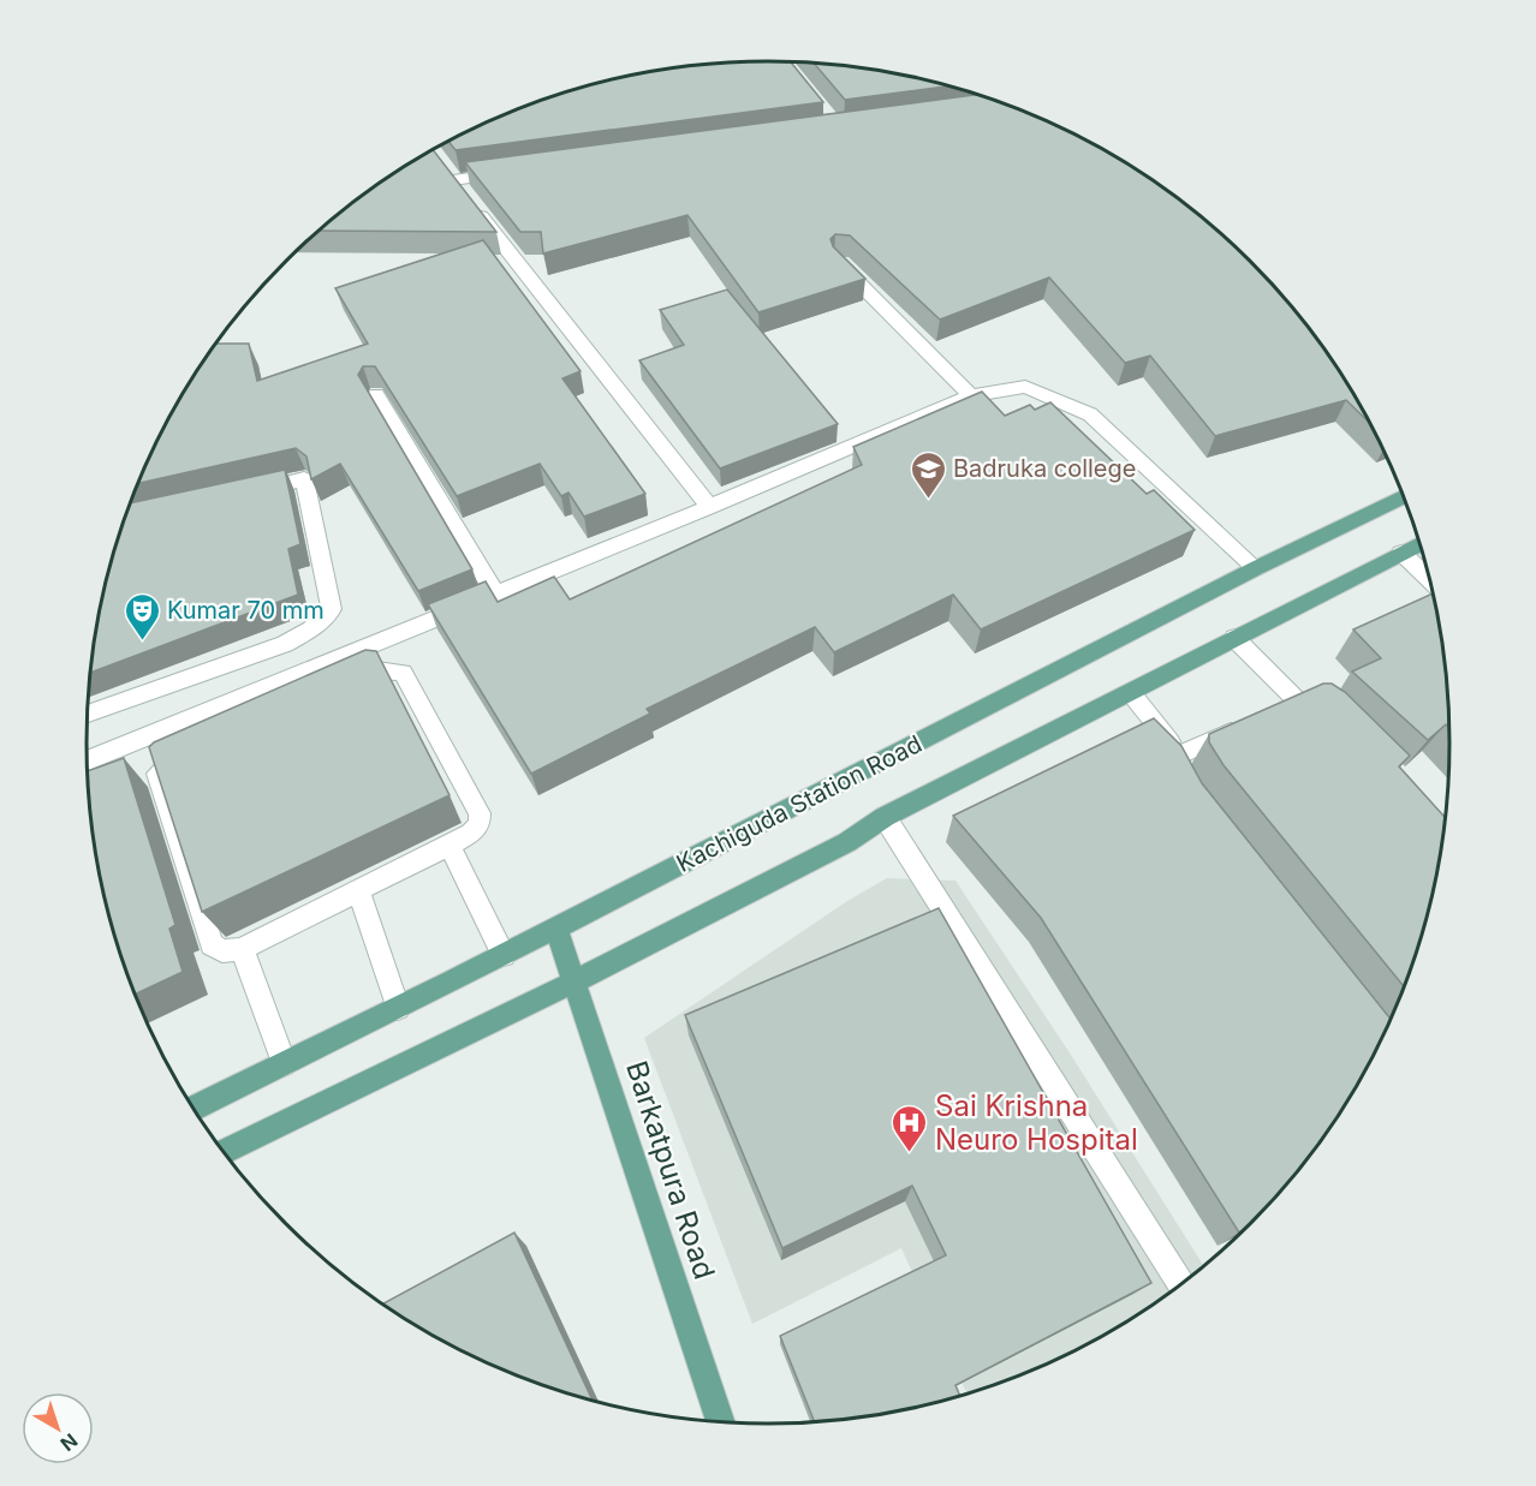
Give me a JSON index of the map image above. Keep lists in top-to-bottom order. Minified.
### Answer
{"streets":{"main road":["Kachiguda Station Road","Barkatpura Road"]},"crossings":[["Kachiguda Station Road","Barkatpura Road"]],"places":{"school or university":["Badruka college"],"theatre":["Kumar 70 mm"],"hospital":["Sai Krishna Neuro Hospital"]},"north":"bottom right"}
